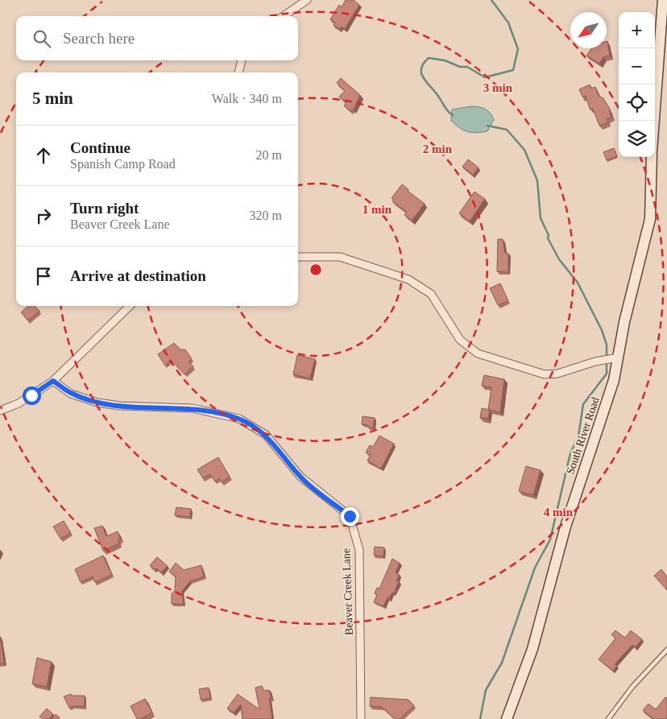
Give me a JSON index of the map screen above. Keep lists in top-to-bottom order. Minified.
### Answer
{"streets":{"main road":["South River Road"],"street":["Beaver Creek Lane"]},"north":"bottom left","page":{"map_buttons":["+","−"],"search":"Search here","heading":["5 min","Walk · 340 m"],"list":[["Continue","Spanish Camp Road","20 m"],["Turn right","Beaver Creek Lane","320 m"],"Arrive at destination"]},"rings":["3 min","2 min","1 min","4 min"]}
